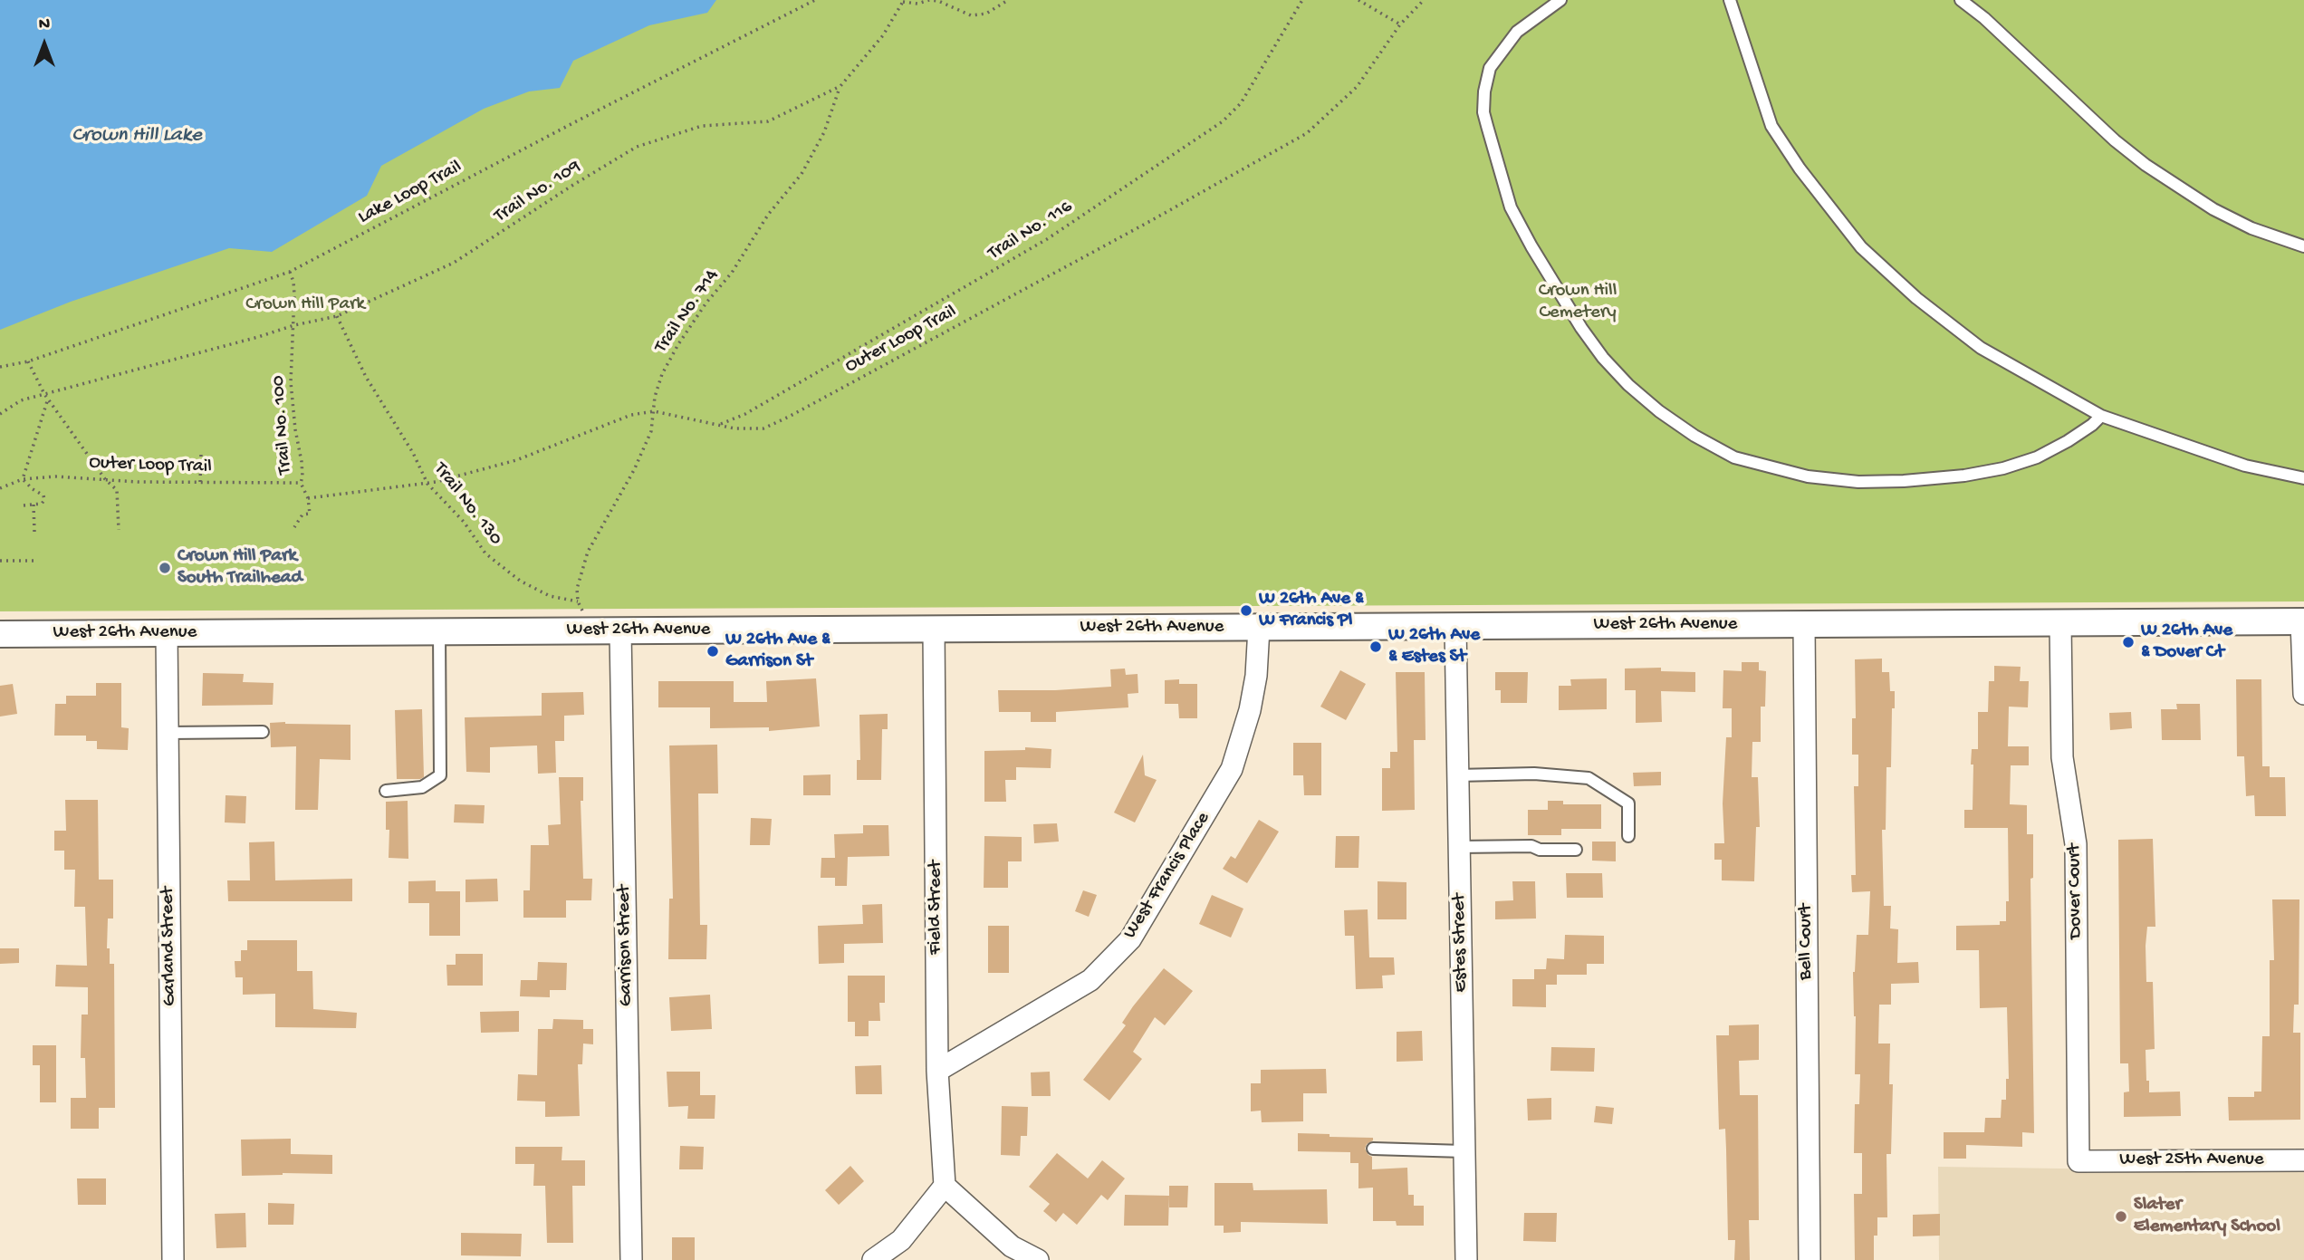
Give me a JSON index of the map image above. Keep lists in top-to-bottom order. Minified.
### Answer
{"streets":{"street":["West 26th Avenue","West Francis Place","Dover Court","Field Street","Bell Court","Estes Street","Garrison Street","Garland Street","West 25th Avenue"],"path":["Trail No. 109","Lake Loop Trail","Trail No. 116","Trail No. 714","Outer Loop Trail","Trail No. 100","Trail No. 130"]},"crossings":[["Trail No. 109","Trail No. 714"],["Trail No. 109","Trail No. 100"],["Trail No. 109","Trail No. 130"],["Lake Loop Trail","Trail No. 100"],["Trail No. 116","Outer Loop Trail"],["Trail No. 714","Outer Loop Trail"],["Trail No. 714","Trail No. 130"],["Outer Loop Trail","Trail No. 100"],["Outer Loop Trail","Trail No. 130"],["West 26th Avenue","West Francis Place"],["West 26th Avenue","Dover Court"],["West 26th Avenue","Field Street"],["West 26th Avenue","Bell Court"],["West 26th Avenue","Estes Street"],["West 26th Avenue","Garrison Street"],["West 26th Avenue","Garland Street"],["West Francis Place","Field Street"],["Dover Court","West 25th Avenue"]],"water":["Crown Hill Lake"],"parks":["Crown Hill Cemetery","Crown Hill Park"],"places":["Crown Hill Park South Trailhead","W 26th Ave & W Francis Pl","W 26th Ave & Dover Ct","W 26th Ave & Estes St","W 26th Ave & Garrison St","Slater Elementary School"],"north":"top"}
